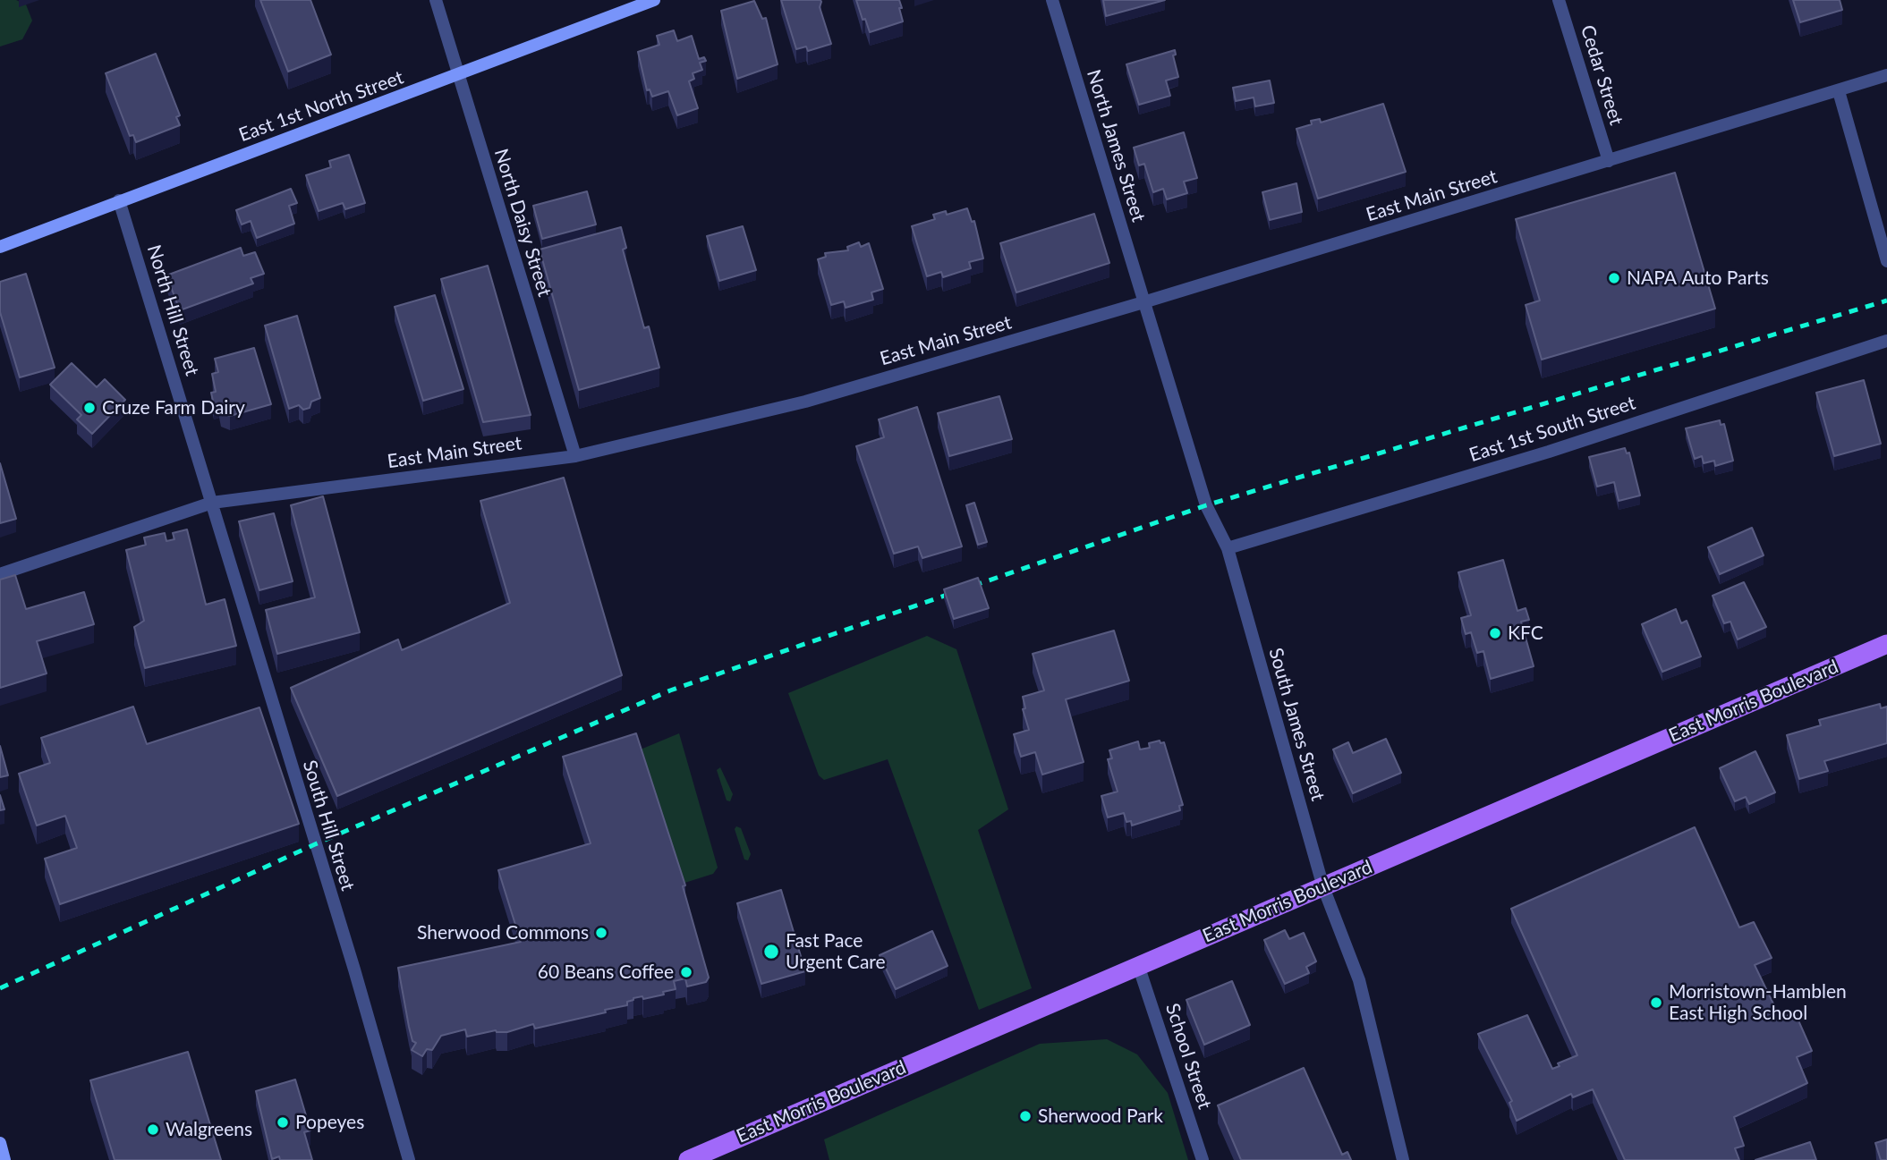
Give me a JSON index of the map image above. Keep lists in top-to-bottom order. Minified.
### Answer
{"streets":{"main road":["East 1st North Street","East Morris Boulevard"],"street":["Cedar Street","North James Street","East Main Street","North Daisy Street","North Hill Street","East 1st South Street","South James Street","South Hill Street","School Street"]},"crossings":[["Cedar Street","East Main Street"],["East 1st North Street","North Daisy Street"],["East 1st North Street","North Hill Street"],["North James Street","East Main Street"],["North James Street","South James Street"],["East Main Street","North Daisy Street"],["East Main Street","North Hill Street"],["East Main Street","South James Street"],["East Main Street","South Hill Street"],["North Hill Street","South Hill Street"],["East 1st South Street","South James Street"],["East Morris Boulevard","South James Street"],["East Morris Boulevard","School Street"]],"places":["NAPA Auto Parts","Cruze Farm Dairy","KFC","Sherwood Commons","Fast Pace Urgent Care","60 Beans Coffee","Morristown-Hamblen East High School","Sherwood Park","Popeyes","Walgreens"]}
